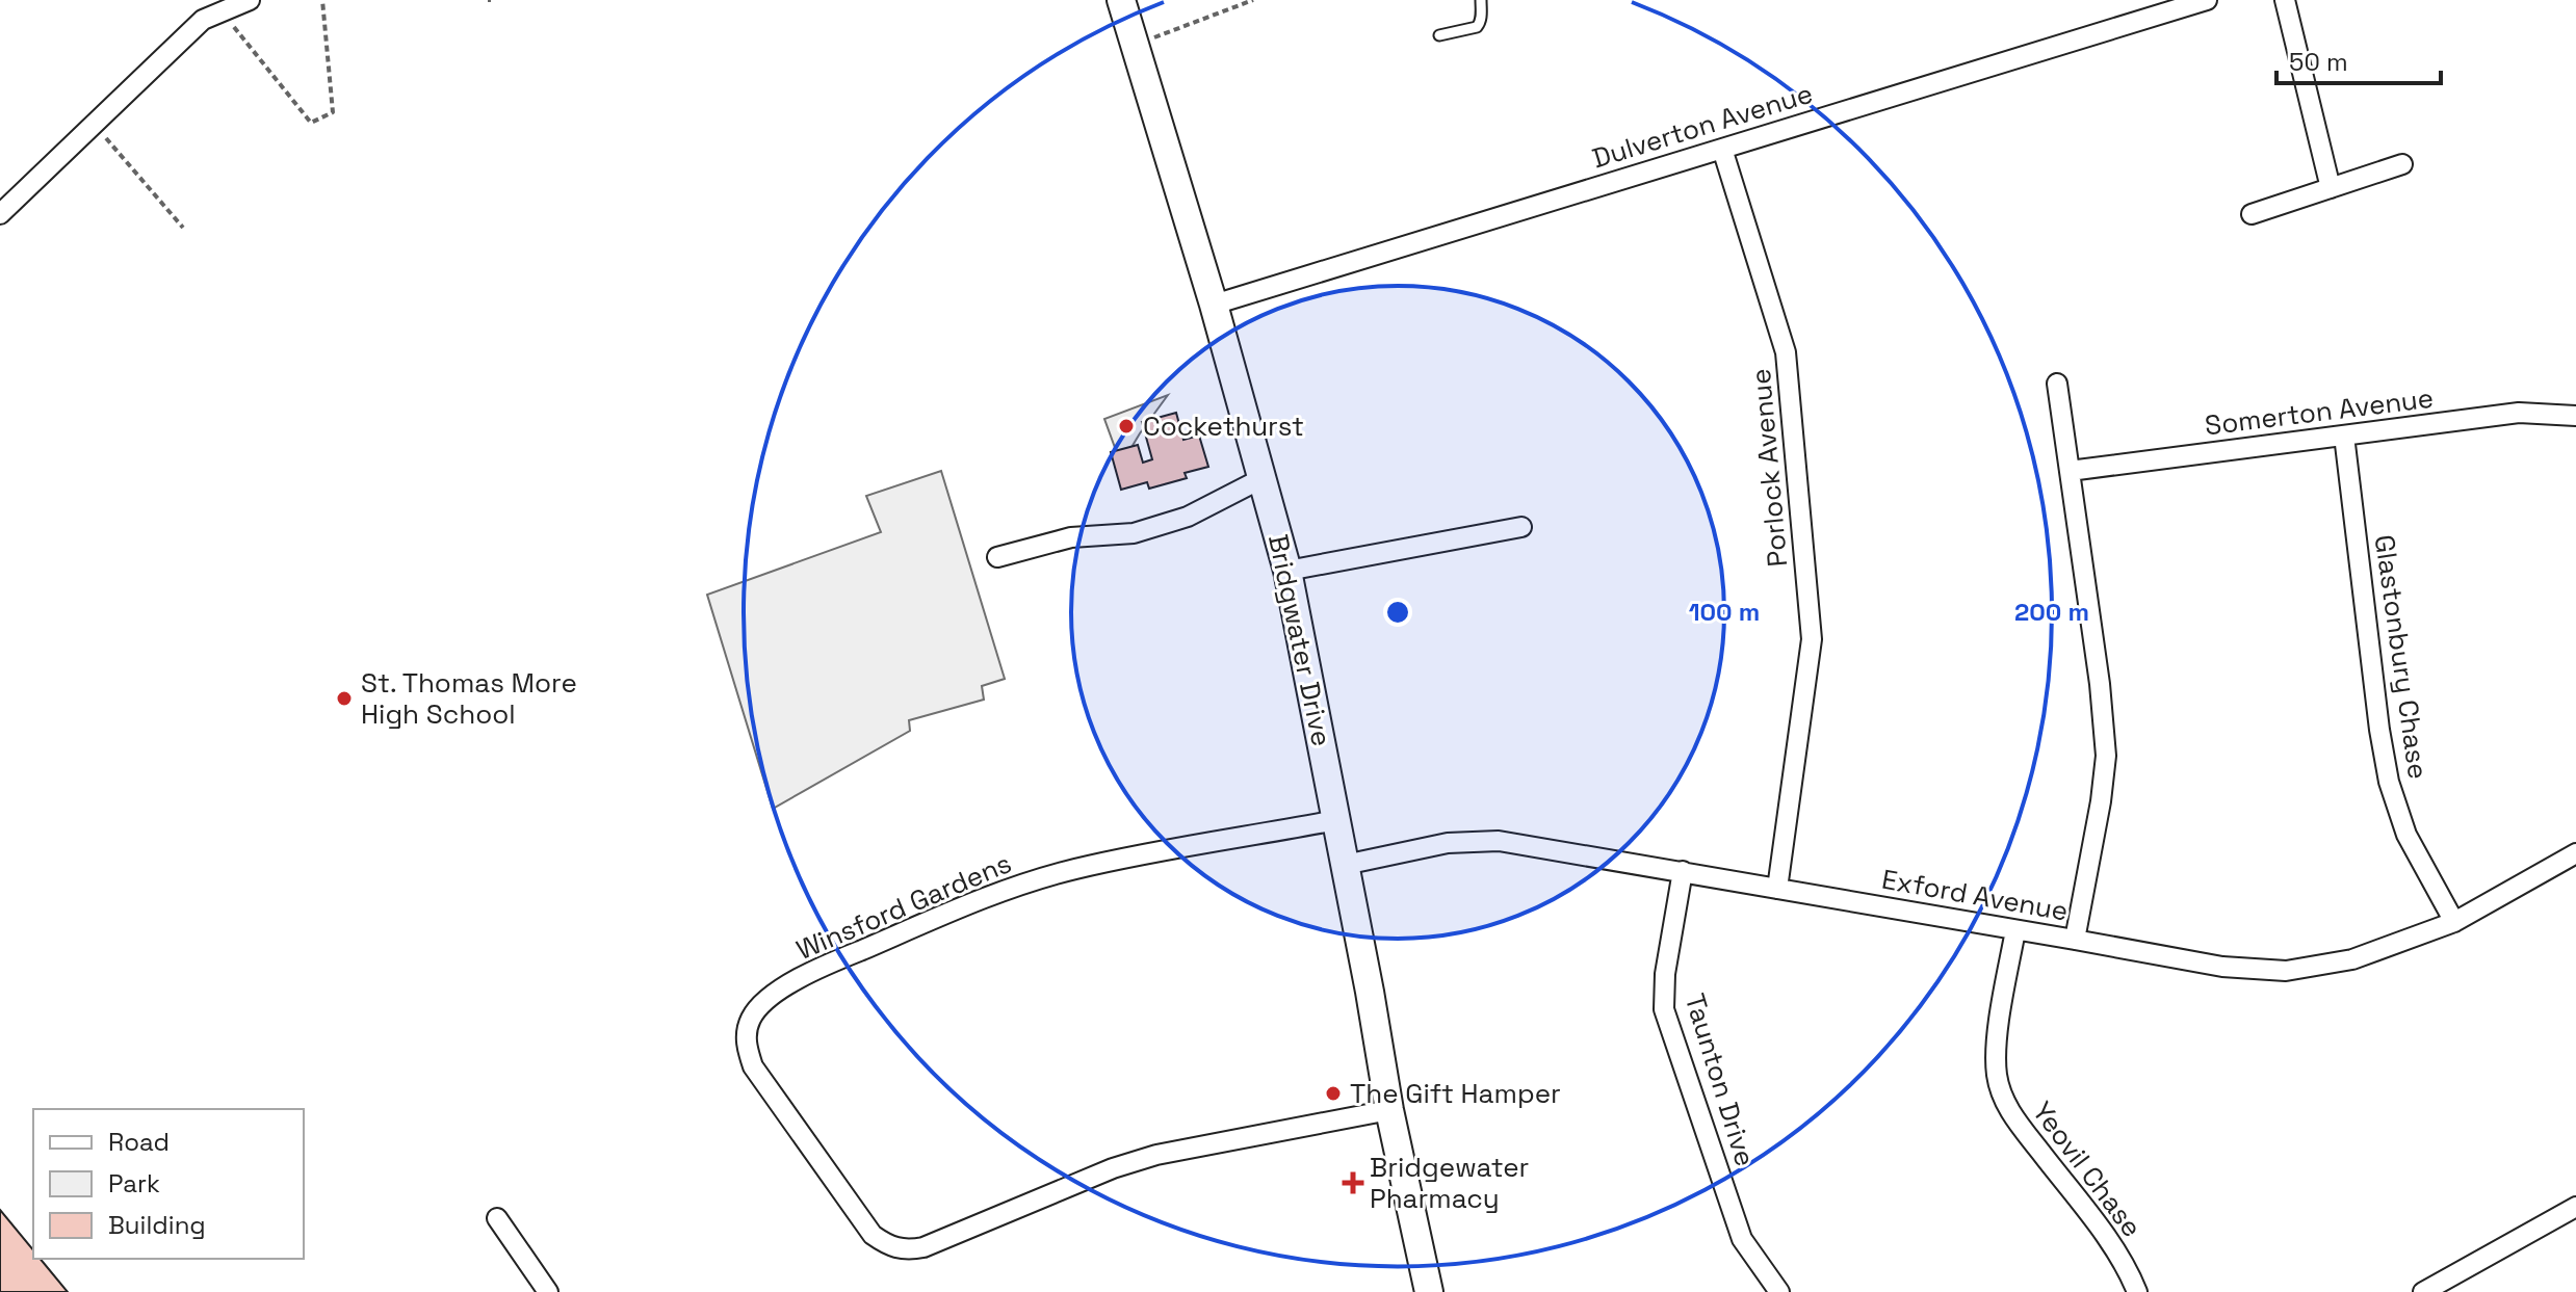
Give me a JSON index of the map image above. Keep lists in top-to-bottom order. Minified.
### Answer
{"streets":{"street":["Dulverton Avenue","Somerton Avenue","Porlock Avenue","Bridgwater Drive","Glastonbury Chase","Exford Avenue","Winsford Gardens","Taunton Drive","Yeovil Chase"]},"crossings":[["Dulverton Avenue","Porlock Avenue"],["Dulverton Avenue","Bridgwater Drive"],["Somerton Avenue","Glastonbury Chase"],["Porlock Avenue","Exford Avenue"],["Bridgwater Drive","Exford Avenue"],["Bridgwater Drive","Winsford Gardens"],["Glastonbury Chase","Exford Avenue"],["Exford Avenue","Taunton Drive"],["Exford Avenue","Yeovil Chase"]],"places":{"other":["Cockethurst","St. Thomas More High School","The Gift Hamper"],"health":["Bridgewater Pharmacy"]},"legend":["Road","Park","Building"],"scale_bar":"50 m","rings":["100 m","200 m"]}
